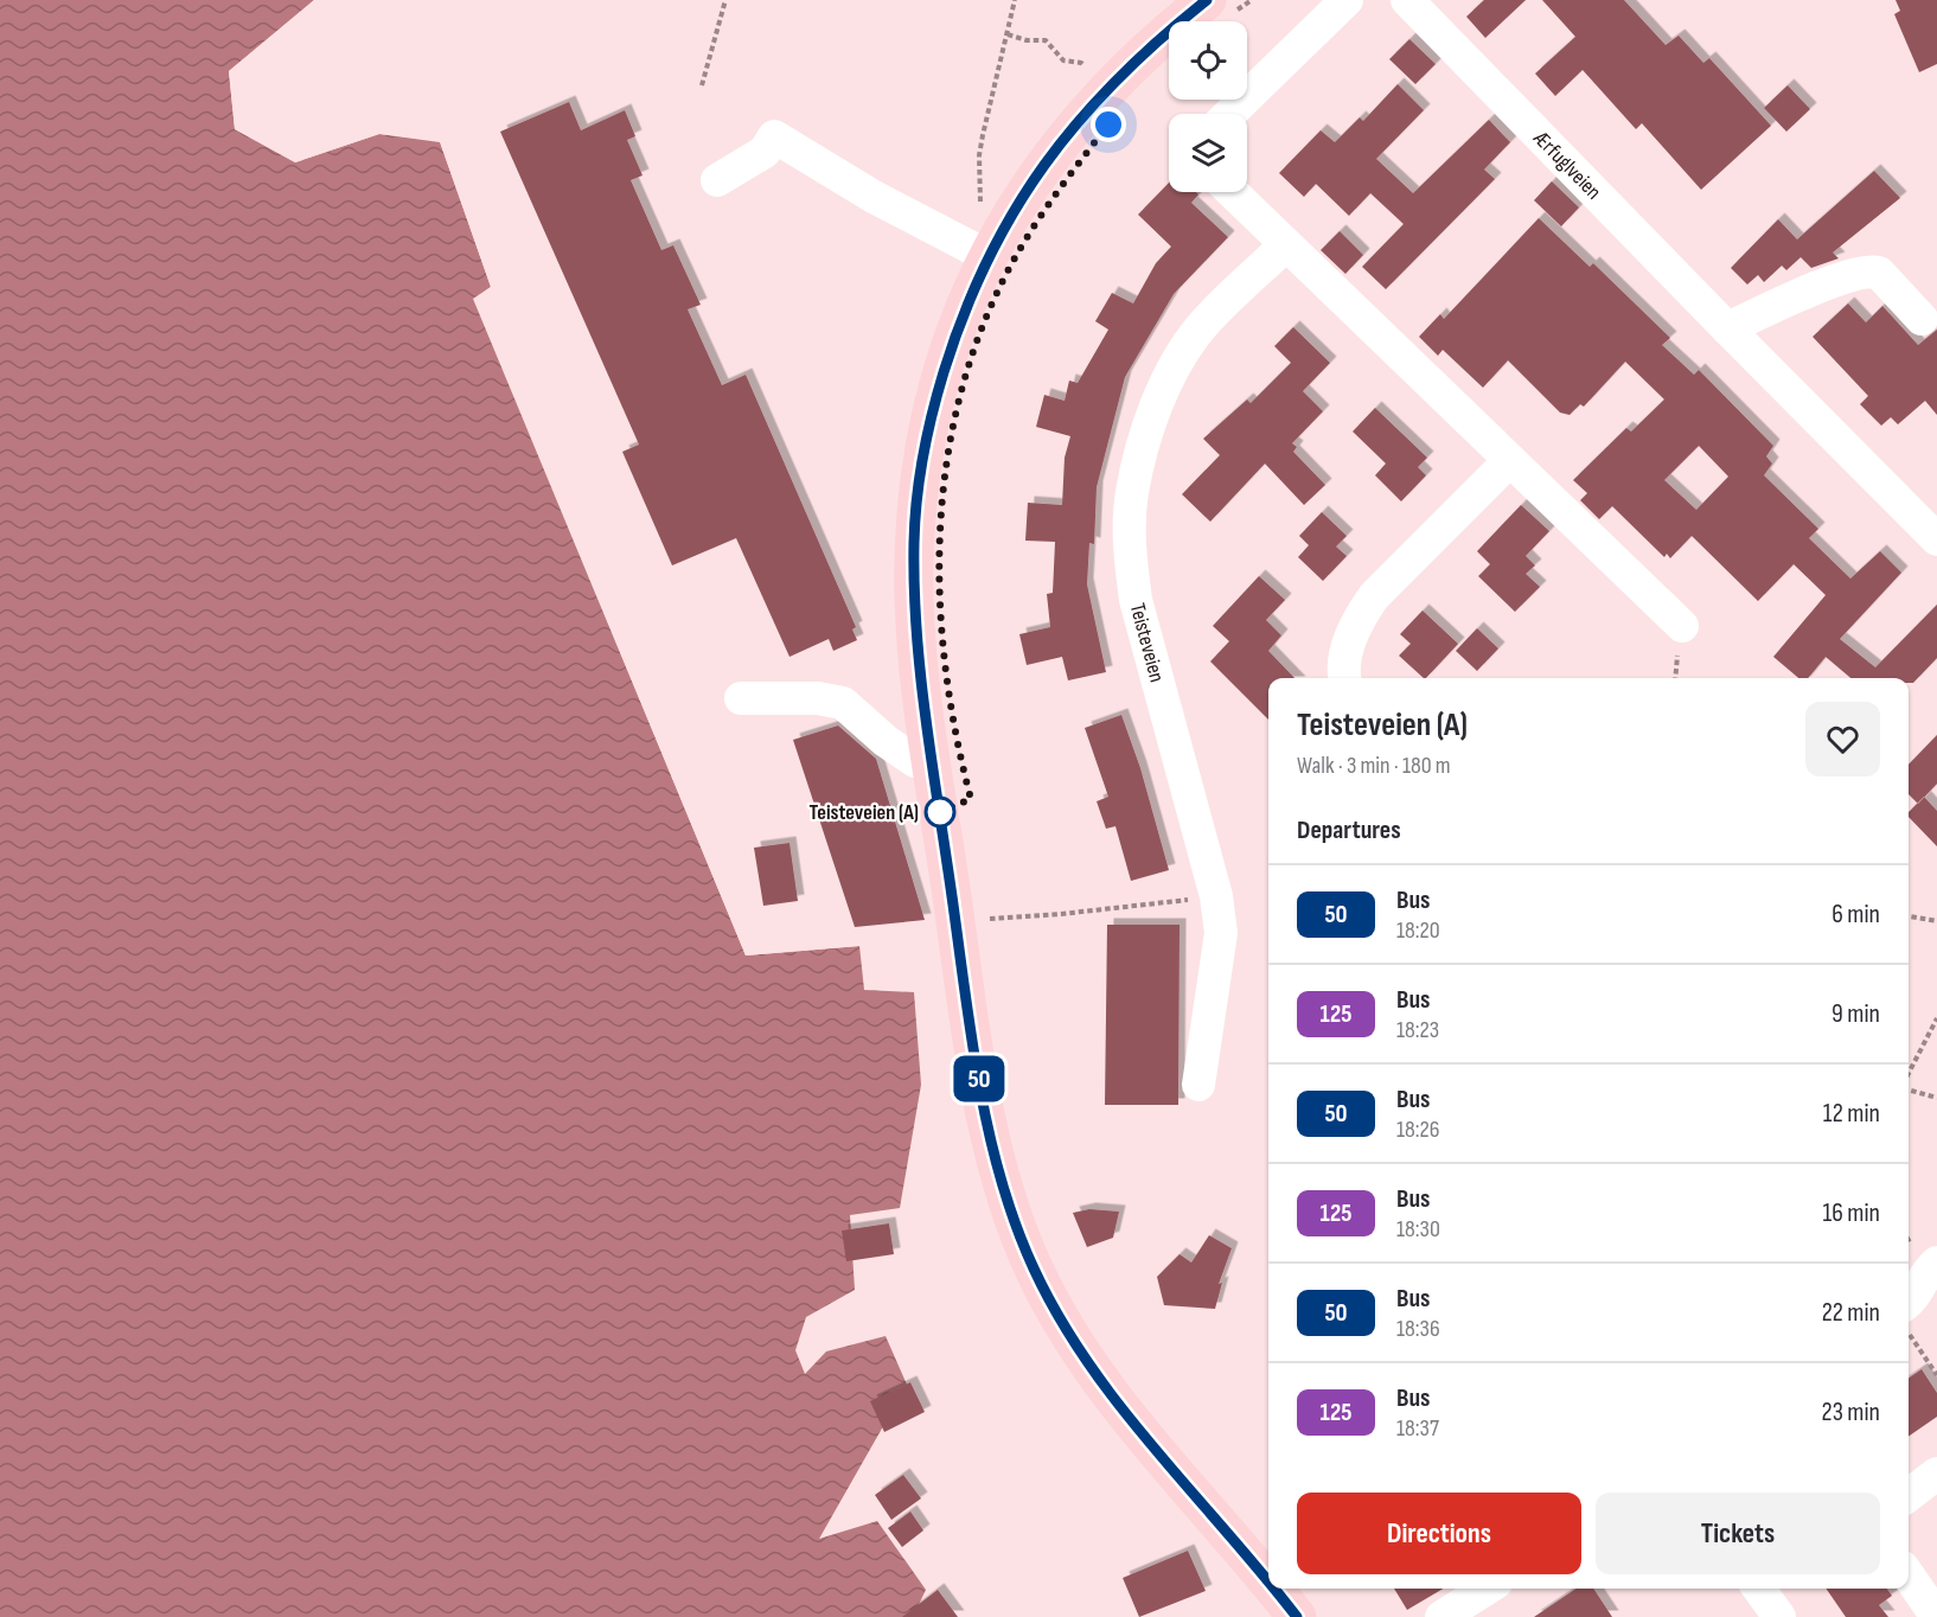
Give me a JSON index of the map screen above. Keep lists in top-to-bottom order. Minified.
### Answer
{"streets":{"street":["Ærfuglveien","Teisteveien"]},"places":["Teisteveien (A)"],"lines":["bus line 50"],"page":{"on_map":"50","heading":[["Teisteveien (A)","Walk · 3 min · 180 m"],"Departures"],"list":[{"mark":"50","name":"Bus","note":"18:20","value":"6 min"},{"mark":"125","name":"Bus","note":"18:23","value":"9 min"},{"mark":"50","name":"Bus","note":"18:26","value":"12 min"},{"mark":"125","name":"Bus","note":"18:30","value":"16 min"},{"mark":"50","name":"Bus","note":"18:36","value":"22 min"},{"mark":"125","name":"Bus","note":"18:37","value":"23 min"}],"buttons":["Directions","Tickets"]}}
